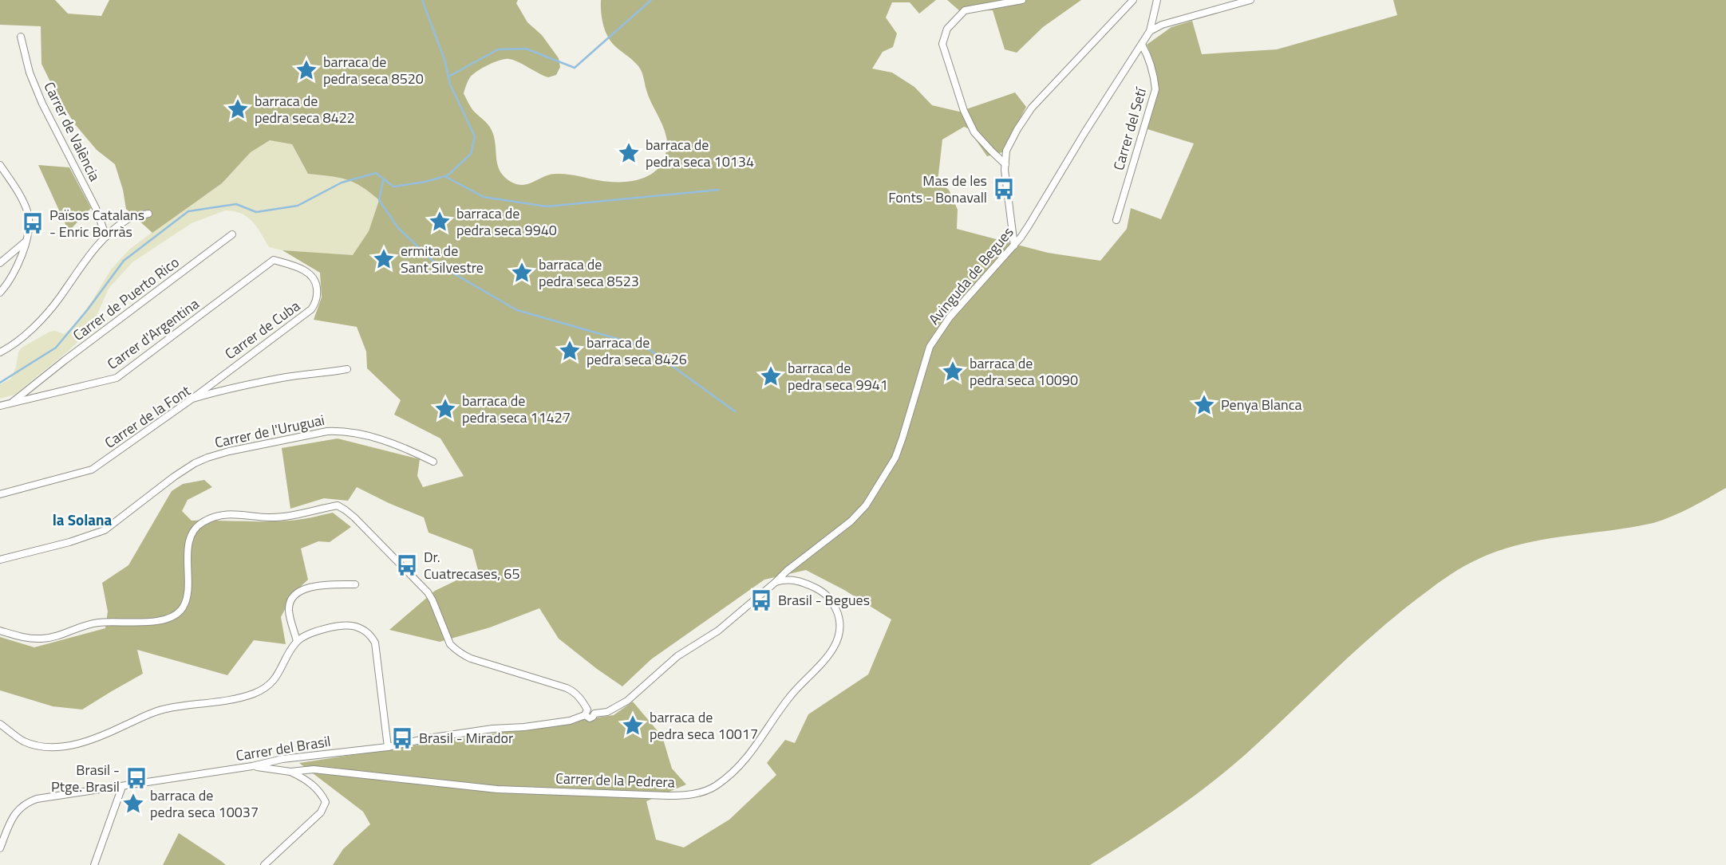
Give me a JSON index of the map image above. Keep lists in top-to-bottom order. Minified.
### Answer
{"streets":{"street":["Carrer del Setí","Carrer de València","Avinguda de Begues","Carrer de Puerto Rico","Carrer de Cuba","Carrer d'Argentina","Carrer de la Font","Carrer de l'Uruguai","Carrer del Brasil","Carrer de la Pedrera"]},"crossings":[["Carrer del Setí","Avinguda de Begues"],["Avinguda de Begues","Carrer del Brasil"],["Avinguda de Begues","Carrer de la Pedrera"],["Carrer de Puerto Rico","Carrer d'Argentina"],["Carrer de Cuba","Carrer d'Argentina"],["Carrer de Cuba","Carrer de la Font"],["Carrer del Brasil","Carrer de la Pedrera"]],"districts":["la Solana"],"places":{"place":["barraca de pedra seca 8520","barraca de pedra seca 8422","barraca de pedra seca 10134","barraca de pedra seca 9940","ermita de Sant Silvestre","barraca de pedra seca 8523","barraca de pedra seca 8426","barraca de pedra seca 10090","barraca de pedra seca 9941","Penya Blanca","barraca de pedra seca 11427","barraca de pedra seca 10017","barraca de pedra seca 10037"],"bus stop":["Mas de les Fonts - Bonavall","Països Catalans - Enric Borràs","Dr. Cuatrecases, 65","Brasil - Begues","Brasil - Mirador","Brasil - Ptge. Brasil"]}}
